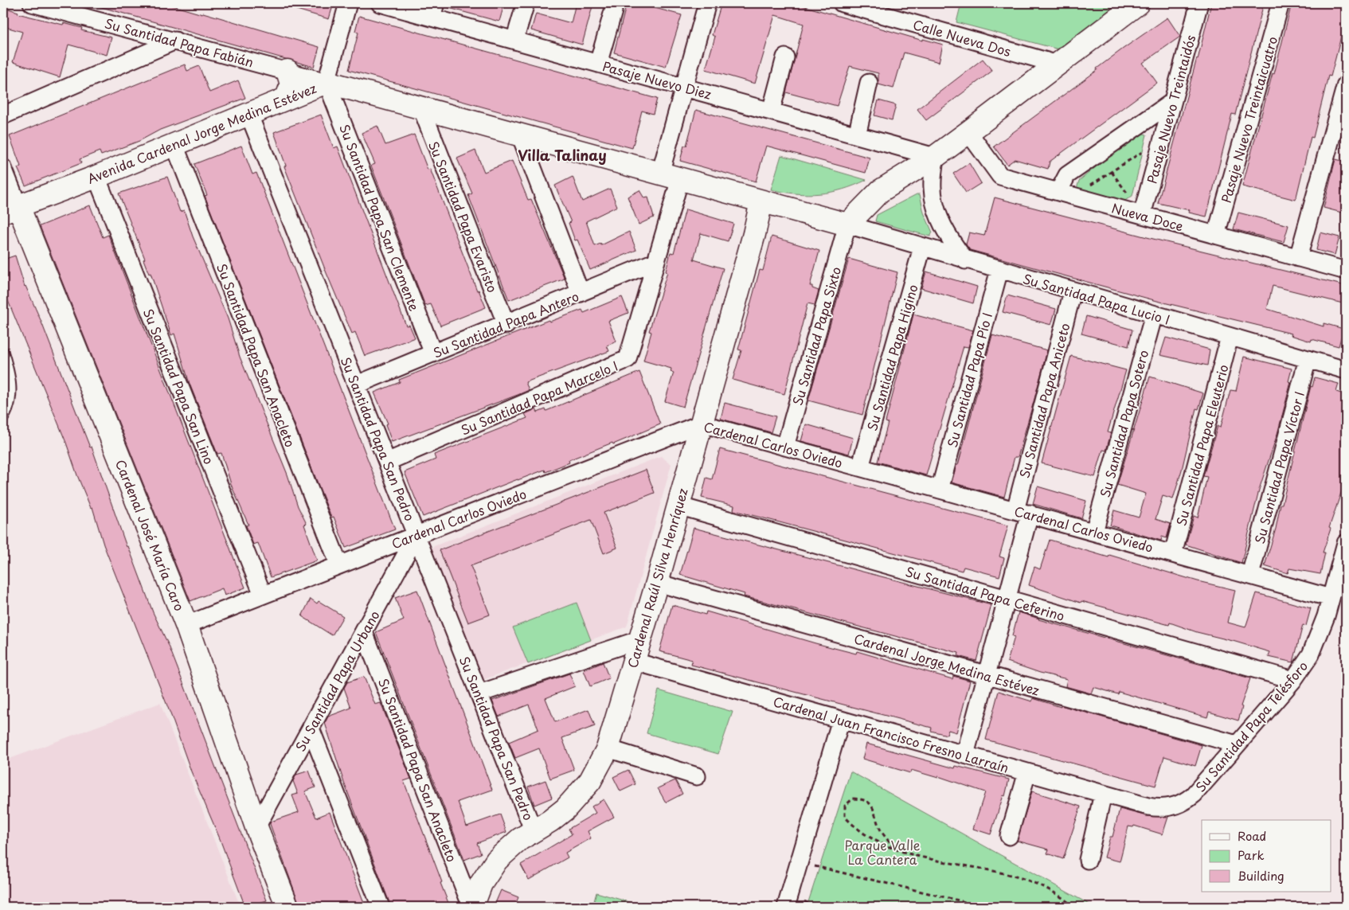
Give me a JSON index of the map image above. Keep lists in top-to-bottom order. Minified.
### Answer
{"streets":{"street":["Calle Nueva Dos","Su Santidad Papa Fabián","Pasaje Nuevo Diez","Pasaje Nuevo Treintaidós","Pasaje Nuevo Treintaicuatro","Avenida Cardenal Jorge Medina Estévez","Su Santidad Papa Evaristo","Nueva Doce","Su Santidad Papa San Clemente","Su Santidad Papa Lucio I","Su Santidad Papa Antero","Su Santidad Papa Sixto","Su Santidad Papa San Anacleto","Su Santidad Papa Higino","Su Santidad Papa Pío I","Su Santidad Papa San Lino","Su Santidad Papa Marcelo I","Su Santidad Papa Aniceto","Su Santidad Papa Sotero","Su Santidad Papa San Pedro","Cardenal Carlos Oviedo","Su Santidad Papa Eleuterio","Su Santidad Papa Víctor I","Cardenal José María Caro","Cardenal Raúl Silva Henríquez","Su Santidad Papa Ceferino","Cardenal Jorge Medina Estévez","Su Santidad Papa Urbano","Su Santidad Papa Telésforo","Cardenal Juan Francisco Fresno Larraín"]},"crossings":[["Su Santidad Papa Fabián","Avenida Cardenal Jorge Medina Estévez"],["Su Santidad Papa Fabián","Su Santidad Papa San Clemente"],["Pasaje Nuevo Diez","Su Santidad Papa Marcelo I"],["Pasaje Nuevo Treintaidós","Nueva Doce"],["Pasaje Nuevo Treintaicuatro","Nueva Doce"],["Avenida Cardenal Jorge Medina Estévez","Su Santidad Papa Evaristo"],["Avenida Cardenal Jorge Medina Estévez","Su Santidad Papa San Clemente"],["Avenida Cardenal Jorge Medina Estévez","Su Santidad Papa Lucio I"],["Avenida Cardenal Jorge Medina Estévez","Su Santidad Papa Sixto"],["Avenida Cardenal Jorge Medina Estévez","Su Santidad Papa San Anacleto"],["Avenida Cardenal Jorge Medina Estévez","Su Santidad Papa San Lino"],["Avenida Cardenal Jorge Medina Estévez","Su Santidad Papa Marcelo I"],["Avenida Cardenal Jorge Medina Estévez","Su Santidad Papa San Pedro"],["Avenida Cardenal Jorge Medina Estévez","Cardenal José María Caro"],["Avenida Cardenal Jorge Medina Estévez","Cardenal Raúl Silva Henríquez"],["Su Santidad Papa Evaristo","Su Santidad Papa Antero"],["Su Santidad Papa San Clemente","Su Santidad Papa Antero"],["Su Santidad Papa Lucio I","Su Santidad Papa Sixto"],["Su Santidad Papa Lucio I","Su Santidad Papa Higino"],["Su Santidad Papa Lucio I","Su Santidad Papa Pío I"],["Su Santidad Papa Lucio I","Su Santidad Papa Aniceto"],["Su Santidad Papa Lucio I","Su Santidad Papa Sotero"],["Su Santidad Papa Lucio I","Su Santidad Papa Eleuterio"],["Su Santidad Papa Lucio I","Su Santidad Papa Víctor I"],["Su Santidad Papa Antero","Su Santidad Papa Marcelo I"],["Su Santidad Papa Antero","Su Santidad Papa San Pedro"],["Su Santidad Papa Sixto","Cardenal Carlos Oviedo"],["Su Santidad Papa San Anacleto","Cardenal Carlos Oviedo"],["Su Santidad Papa San Anacleto","Cardenal Raúl Silva Henríquez"],["Su Santidad Papa San Anacleto","Su Santidad Papa Urbano"],["Su Santidad Papa Higino","Cardenal Carlos Oviedo"],["Su Santidad Papa Pío I","Cardenal Carlos Oviedo"],["Su Santidad Papa San Lino","Cardenal Carlos Oviedo"],["Su Santidad Papa Marcelo I","Su Santidad Papa San Pedro"],["Su Santidad Papa Aniceto","Cardenal Carlos Oviedo"],["Su Santidad Papa Aniceto","Su Santidad Papa Ceferino"],["Su Santidad Papa Aniceto","Cardenal Jorge Medina Estévez"],["Su Santidad Papa Aniceto","Cardenal Juan Francisco Fresno Larraín"],["Su Santidad Papa Sotero","Cardenal Carlos Oviedo"],["Su Santidad Papa San Pedro","Cardenal Carlos Oviedo"],["Su Santidad Papa San Pedro","Cardenal Raúl Silva Henríquez"],["Su Santidad Papa San Pedro","Su Santidad Papa Urbano"],["Cardenal Carlos Oviedo","Su Santidad Papa Eleuterio"],["Cardenal Carlos Oviedo","Su Santidad Papa Víctor I"],["Cardenal Carlos Oviedo","Cardenal José María Caro"],["Cardenal Carlos Oviedo","Cardenal Raúl Silva Henríquez"],["Cardenal Carlos Oviedo","Su Santidad Papa Urbano"],["Cardenal Carlos Oviedo","Su Santidad Papa Telésforo"],["Cardenal José María Caro","Su Santidad Papa Urbano"],["Cardenal Raúl Silva Henríquez","Su Santidad Papa Ceferino"],["Cardenal Raúl Silva Henríquez","Cardenal Jorge Medina Estévez"],["Cardenal Raúl Silva Henríquez","Cardenal Juan Francisco Fresno Larraín"],["Su Santidad Papa Ceferino","Su Santidad Papa Telésforo"],["Cardenal Jorge Medina Estévez","Su Santidad Papa Telésforo"],["Su Santidad Papa Telésforo","Cardenal Juan Francisco Fresno Larraín"]],"districts":["Villa Talinay"],"parks":["Parque Valle La Cantera"],"legend":["Road","Park","Building"]}
